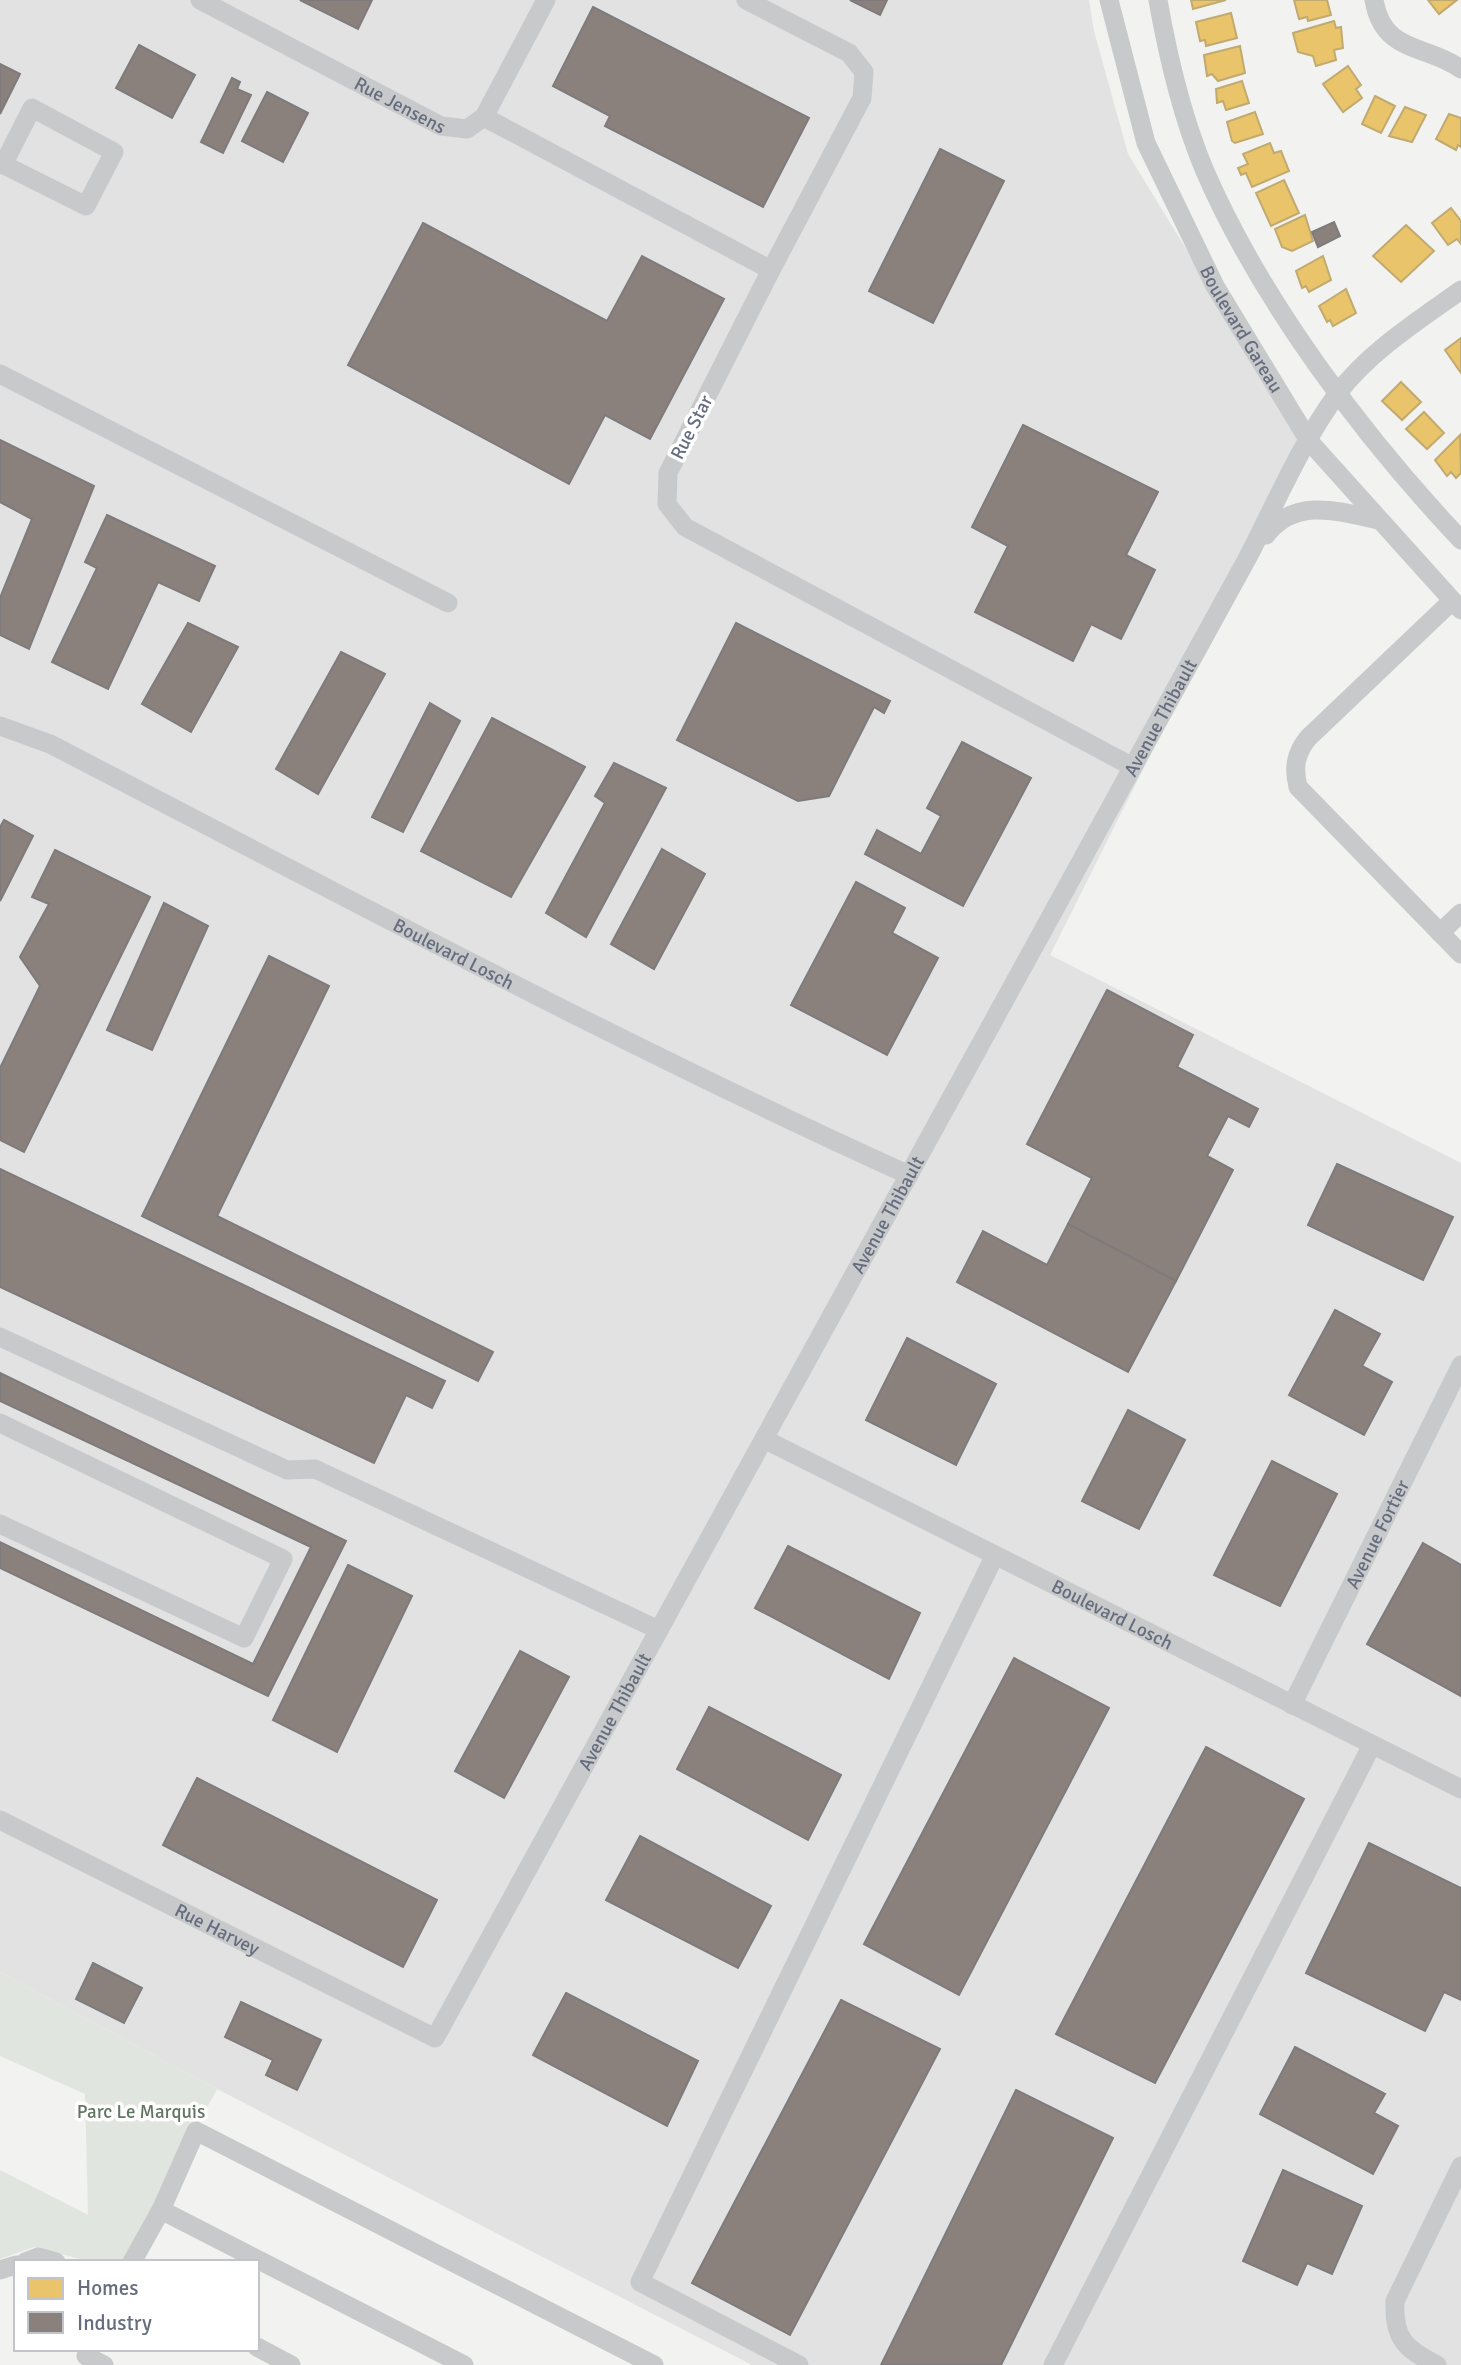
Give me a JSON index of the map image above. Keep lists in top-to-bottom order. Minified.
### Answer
{"streets":{"street":["Rue Jensens","Boulevard Gareau","Rue Star","Avenue Thibault","Boulevard Losch","Avenue Fortier","Rue Harvey"]},"crossings":[["Boulevard Gareau","Avenue Thibault"],["Rue Star","Avenue Thibault"],["Avenue Thibault","Boulevard Losch"],["Avenue Thibault","Rue Harvey"],["Boulevard Losch","Avenue Fortier"]],"parks":["Parc Le Marquis"],"legend":["Homes","Industry"]}
